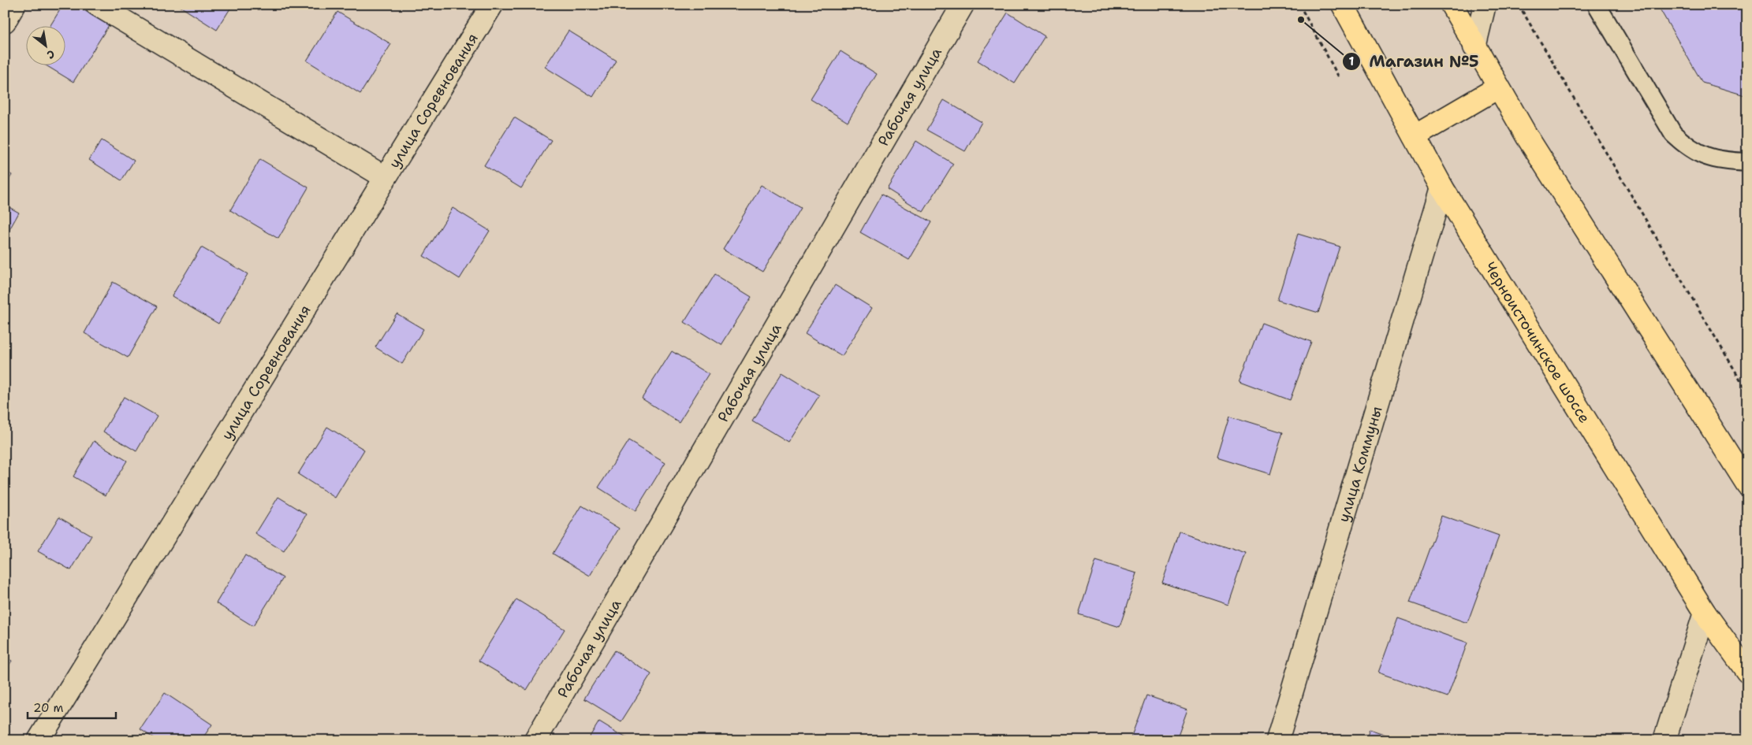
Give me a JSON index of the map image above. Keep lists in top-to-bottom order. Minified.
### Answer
{"streets":{"main road":["Черноисточинское шоссе"],"street":["Рабочая улица","улица Соревнования","улица Коммуны"]},"crossings":[["Черноисточинское шоссе","улица Коммуны"]],"places":["Магазин №5"],"scale_bar":"20 m","north":"bottom right"}
